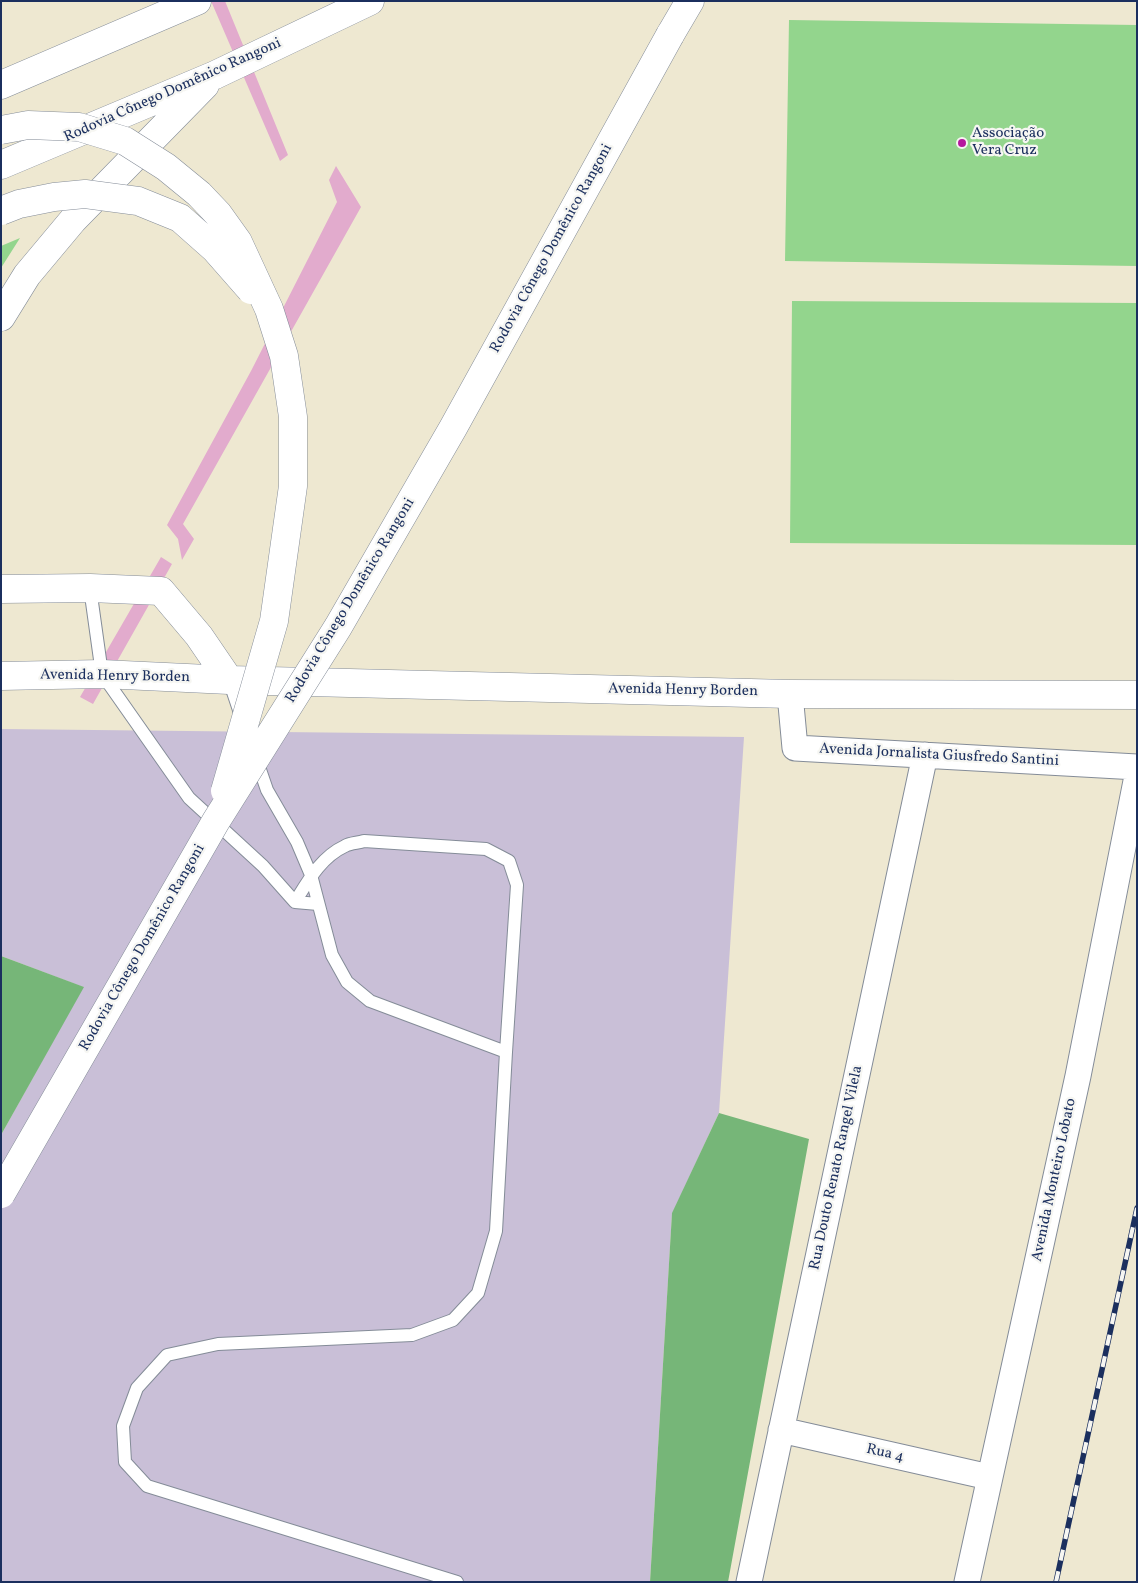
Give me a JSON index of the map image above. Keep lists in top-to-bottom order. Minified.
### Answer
{"streets":{"main road":["Rodovia Cônego Domênico Rangoni","Avenida Henry Borden"],"street":["Avenida Jornalista Giusfredo Santini","Rua Douto Renato Rangel Vilela","Avenida Monteiro Lobato","Rua 4"]},"crossings":[["Avenida Henry Borden","Avenida Jornalista Giusfredo Santini"],["Avenida Jornalista Giusfredo Santini","Rua Douto Renato Rangel Vilela"],["Rua Douto Renato Rangel Vilela","Rua 4"],["Avenida Monteiro Lobato","Rua 4"]],"places":["Associação Vera Cruz"]}
